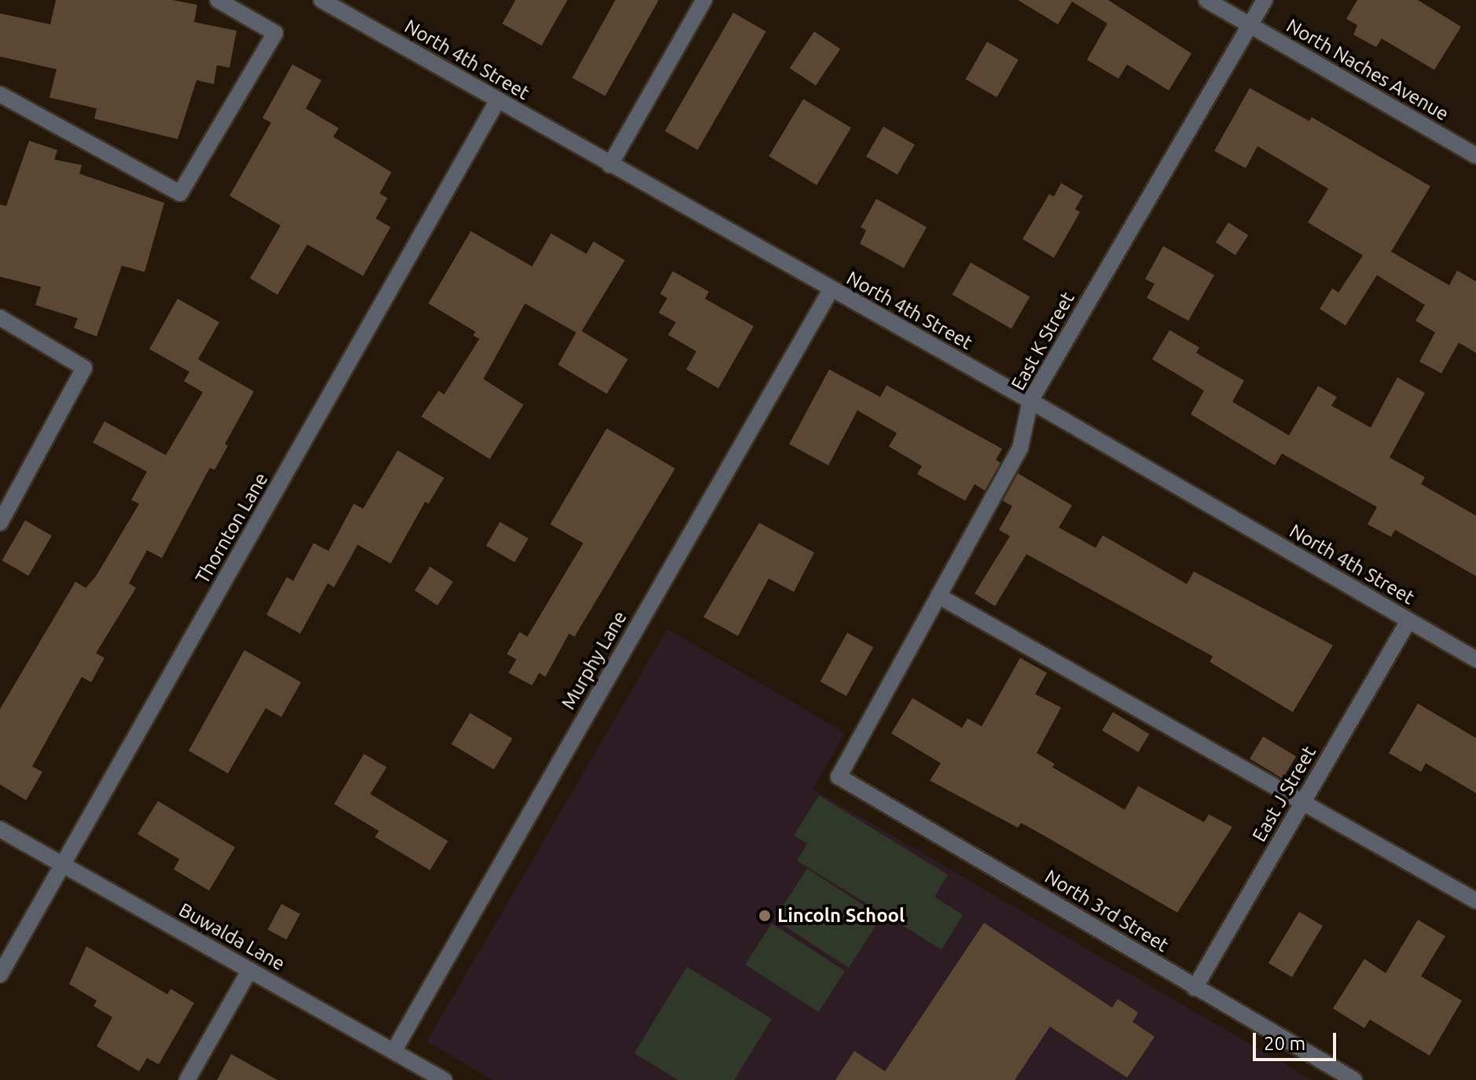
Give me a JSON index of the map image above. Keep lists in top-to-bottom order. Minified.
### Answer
{"streets":{"street":["North 4th Street","North Naches Avenue","East K Street","Thornton Lane","Murphy Lane","East J Street","North 3rd Street","Buwalda Lane"]},"crossings":[["North 4th Street","East K Street"],["North 4th Street","Thornton Lane"],["North 4th Street","Murphy Lane"],["North 4th Street","East J Street"],["North Naches Avenue","East K Street"],["East K Street","North 3rd Street"],["Thornton Lane","Buwalda Lane"],["Murphy Lane","Buwalda Lane"],["East J Street","North 3rd Street"]],"places":["Lincoln School"],"scale_bar":"20 m"}
